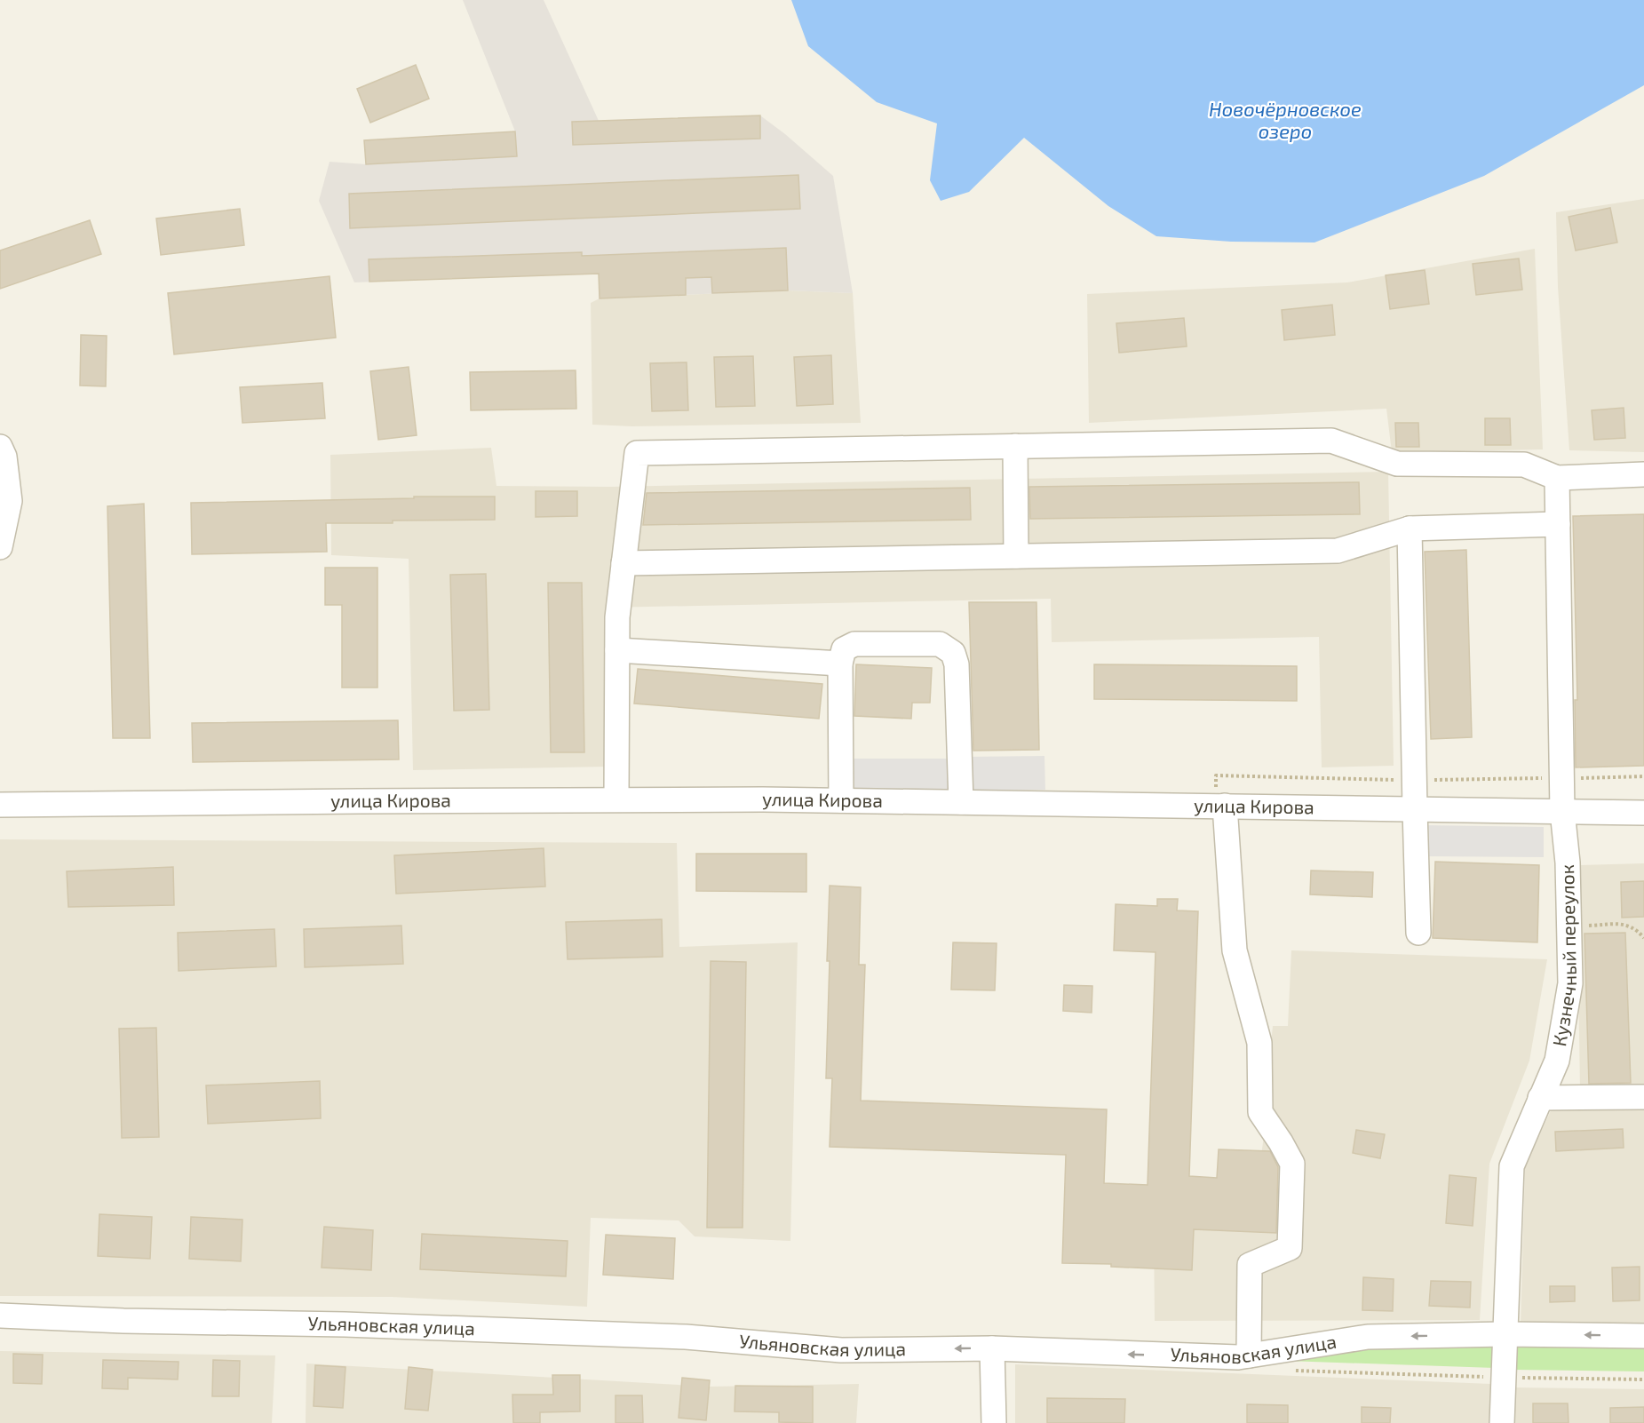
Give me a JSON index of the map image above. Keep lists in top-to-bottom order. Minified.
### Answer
{"streets":{"street":["улица Кирова","Кузнечный переулок","Ульяновская улица"]},"crossings":[["улица Кирова","Кузнечный переулок"],["Кузнечный переулок","Ульяновская улица"]],"one_way":["Ульяновская улица"],"water":["Новочёрновское озеро"]}
